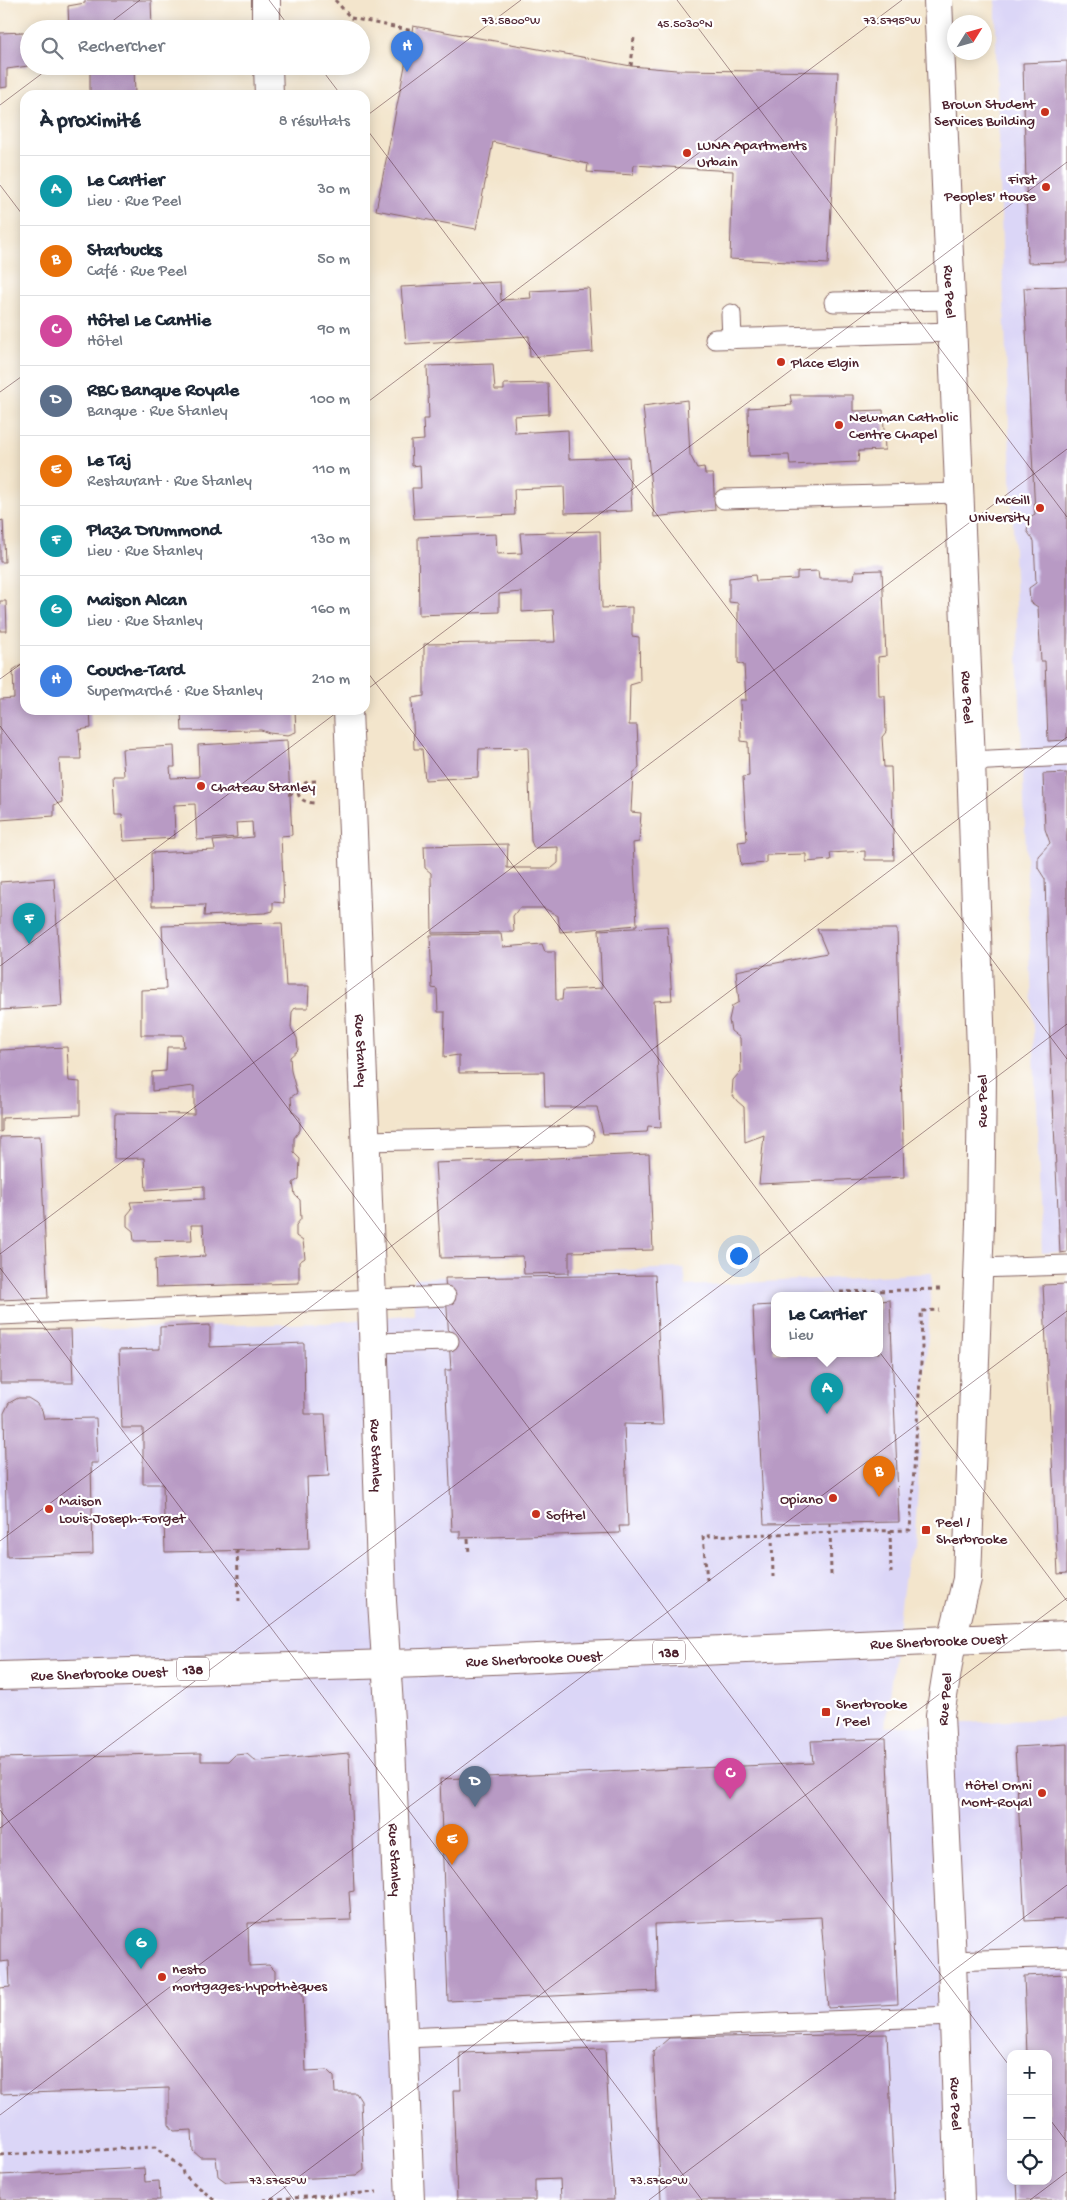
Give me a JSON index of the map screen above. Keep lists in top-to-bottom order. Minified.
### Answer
{"streets":{"street":["Rue Peel","Rue Stanley","Rue Sherbrooke Ouest","138"]},"crossings":[["Rue Peel","Rue Sherbrooke Ouest"],["Rue Stanley","Rue Sherbrooke Ouest"]],"places":{"other":["Brown Student Services Building","LUNA Apartments Urbain","First Peoples' House","Place Elgin","Newman Catholic Centre Chapel","McGill University","Chateau Stanley","Opiano","Maison Louis-Joseph-Forget","Sofitel","Hôtel Omni Mont-Royal","nesto mortgages-hypothèques"],"transit":["Peel / Sherbrooke","Sherbrooke / Peel"]},"north":"top right","page":{"search":"Rechercher","pins":["H","F","A","B","C","D","E","G"],"heading":["À proximité","8 résultats"],"list":[{"mark":"A","name":"Le Cartier","note":"Lieu · Rue Peel","value":"30 m"},{"mark":"B","name":"Starbucks","note":"Café · Rue Peel","value":"50 m"},{"mark":"C","name":"Hôtel Le Cantlie","note":"Hôtel","value":"90 m"},{"mark":"D","name":"RBC Banque Royale","note":"Banque · Rue Stanley","value":"100 m"},{"mark":"E","name":"Le Taj","note":"Restaurant · Rue Stanley","value":"110 m"},{"mark":"F","name":"Plaza Drummond","note":"Lieu · Rue Stanley","value":"130 m"},{"mark":"G","name":"Maison Alcan","note":"Lieu · Rue Stanley","value":"160 m"},{"mark":"H","name":"Couche-Tard","note":"Supermarché · Rue Stanley","value":"210 m"}],"popup":["Le Cartier","Lieu"],"map_buttons":["+","−"]},"coordinates":["73.5800°W","73.5795°W","45.5030°N","73.5765°W","73.5760°W"]}
